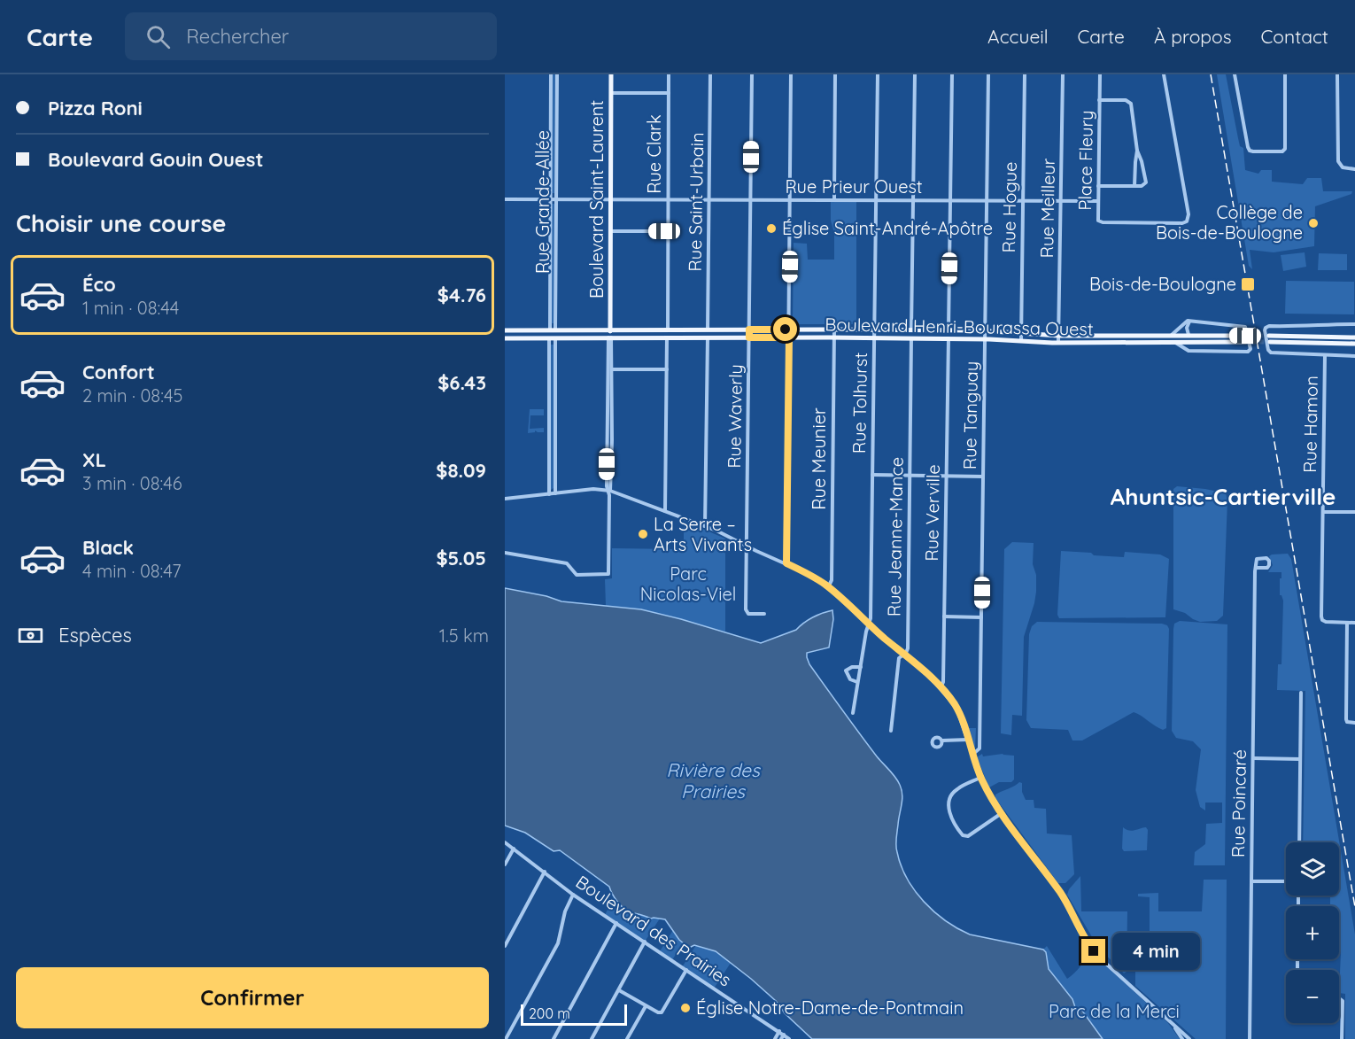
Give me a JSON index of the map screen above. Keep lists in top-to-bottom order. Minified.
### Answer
{"streets":{"main road":["Boulevard Saint-Laurent","Boulevard Henri-Bourassa Ouest"],"street":["Rue Clark","Place Fleury","Rue Prieur Ouest","Rue Grande-Allée","Rue Saint-Urbain","Rue Hogue","Rue Meilleur","Rue Tolhurst","Rue Tanguay","Rue Waverly","Rue Hamon","Rue Meunier","Rue Verville","Rue Jeanne-Mance","Rue Poincaré","Boulevard des Prairies"]},"crossings":[["Rue Clark","Rue Prieur Ouest"],["Rue Clark","Boulevard Henri-Bourassa Ouest"],["Place Fleury","Rue Prieur Ouest"],["Rue Prieur Ouest","Boulevard Saint-Laurent"],["Rue Prieur Ouest","Rue Grande-Allée"],["Rue Prieur Ouest","Rue Saint-Urbain"],["Rue Prieur Ouest","Rue Hogue"],["Rue Prieur Ouest","Rue Meilleur"],["Rue Prieur Ouest","Rue Tolhurst"],["Rue Prieur Ouest","Rue Tanguay"],["Rue Prieur Ouest","Rue Waverly"],["Boulevard Saint-Laurent","Boulevard Henri-Bourassa Ouest"],["Rue Grande-Allée","Boulevard Henri-Bourassa Ouest"],["Rue Saint-Urbain","Boulevard Henri-Bourassa Ouest"],["Rue Hogue","Boulevard Henri-Bourassa Ouest"],["Rue Meilleur","Boulevard Henri-Bourassa Ouest"],["Boulevard Henri-Bourassa Ouest","Rue Tolhurst"],["Boulevard Henri-Bourassa Ouest","Rue Tanguay"],["Boulevard Henri-Bourassa Ouest","Rue Waverly"],["Boulevard Henri-Bourassa Ouest","Rue Meunier"],["Boulevard Henri-Bourassa Ouest","Rue Verville"],["Boulevard Henri-Bourassa Ouest","Rue Jeanne-Mance"]],"districts":["Ahuntsic-Cartierville"],"water":["Rivière des Prairies"],"parks":["Parc Nicolas-Viel","Parc de la Merci"],"places":{"other":["Collège de Bois-de-Boulogne","Église Saint-André-Apôtre","La Serre – Arts Vivants","Église Notre-Dame-de-Pontmain"],"transit":["Bois-de-Boulogne"]},"scale_bar":"200 m","page":{"header":"Carte","search":"Rechercher","nav":["Accueil","Carte","À propos","Contact"],"banner":["Pizza Roni","Boulevard Gouin Ouest"],"heading":"Choisir une course","list":[{"name":"Éco","note":"1 min · 08:44","value":"$4.76"},{"name":"Confort","note":"2 min · 08:45","value":"$6.43"},{"name":"XL","note":"3 min · 08:46","value":"$8.09"},{"name":"Black","note":"4 min · 08:47","value":"$5.05"}],"pay":["Espèces","1.5 km"],"map_buttons":["+","−"],"bubble":"4 min","buttons":"Confirmer","scale":"200 m"}}
